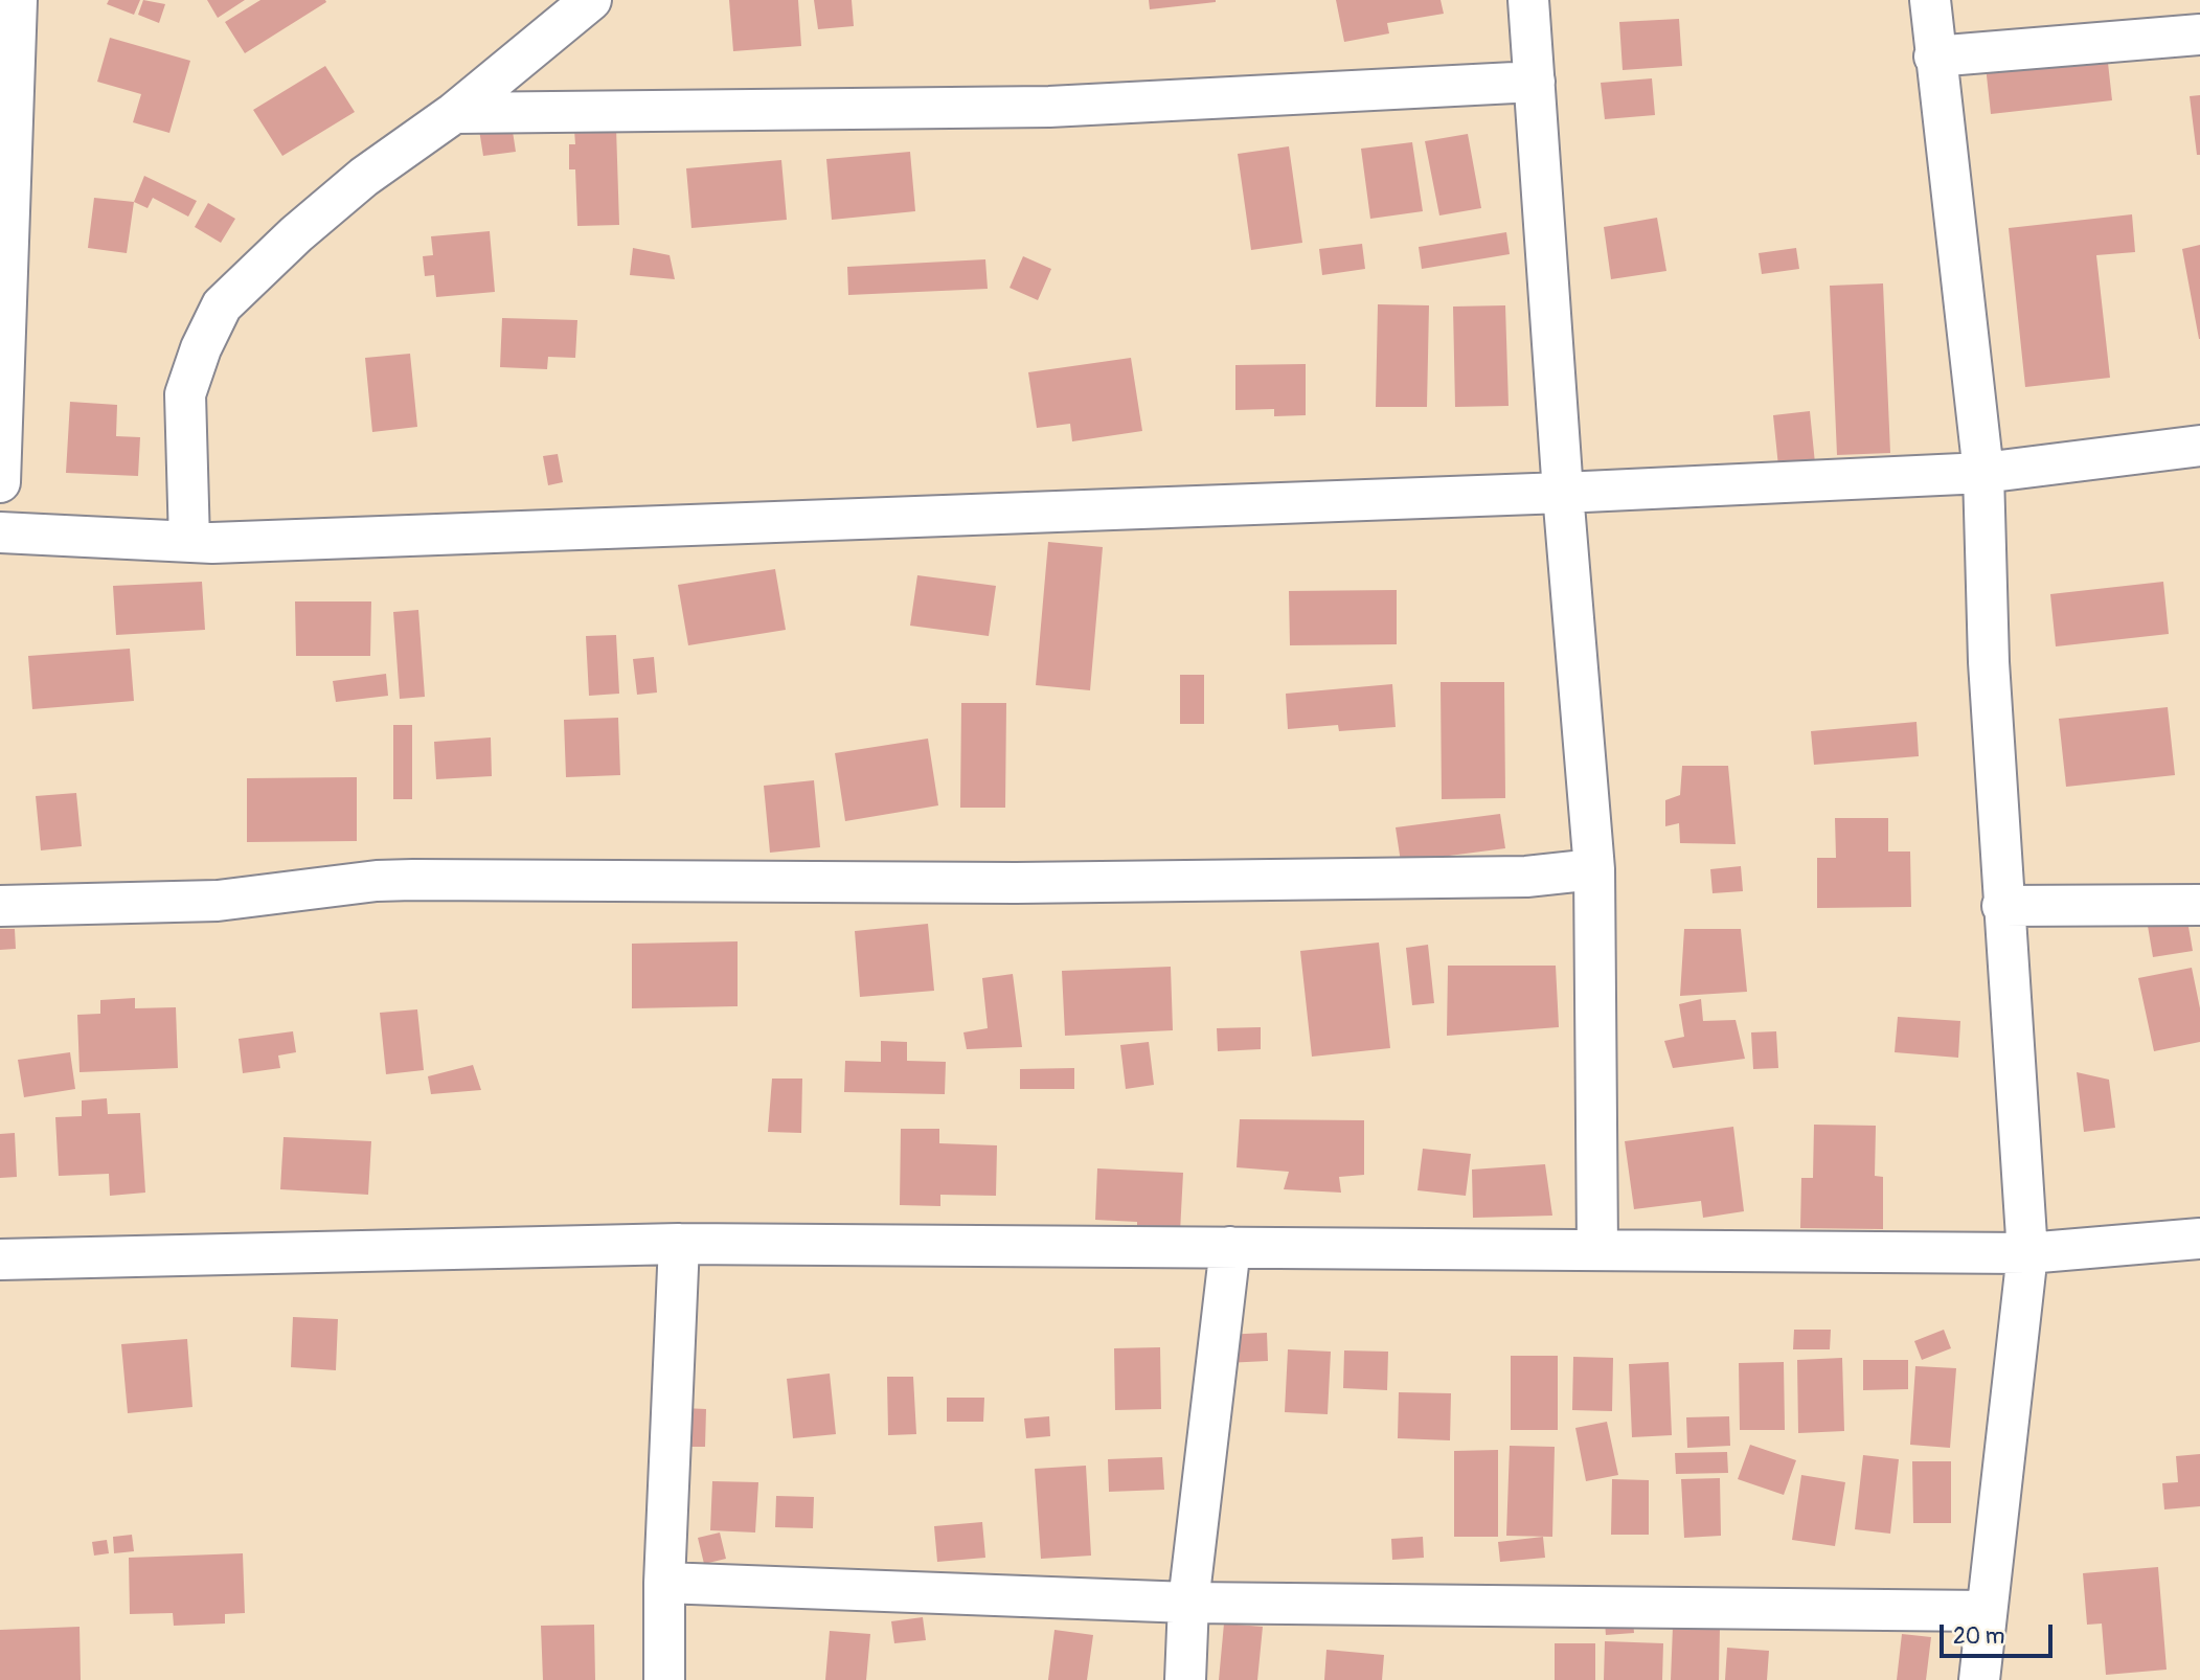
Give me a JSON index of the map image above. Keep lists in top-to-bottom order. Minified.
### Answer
{"scale_bar":"20 m"}
